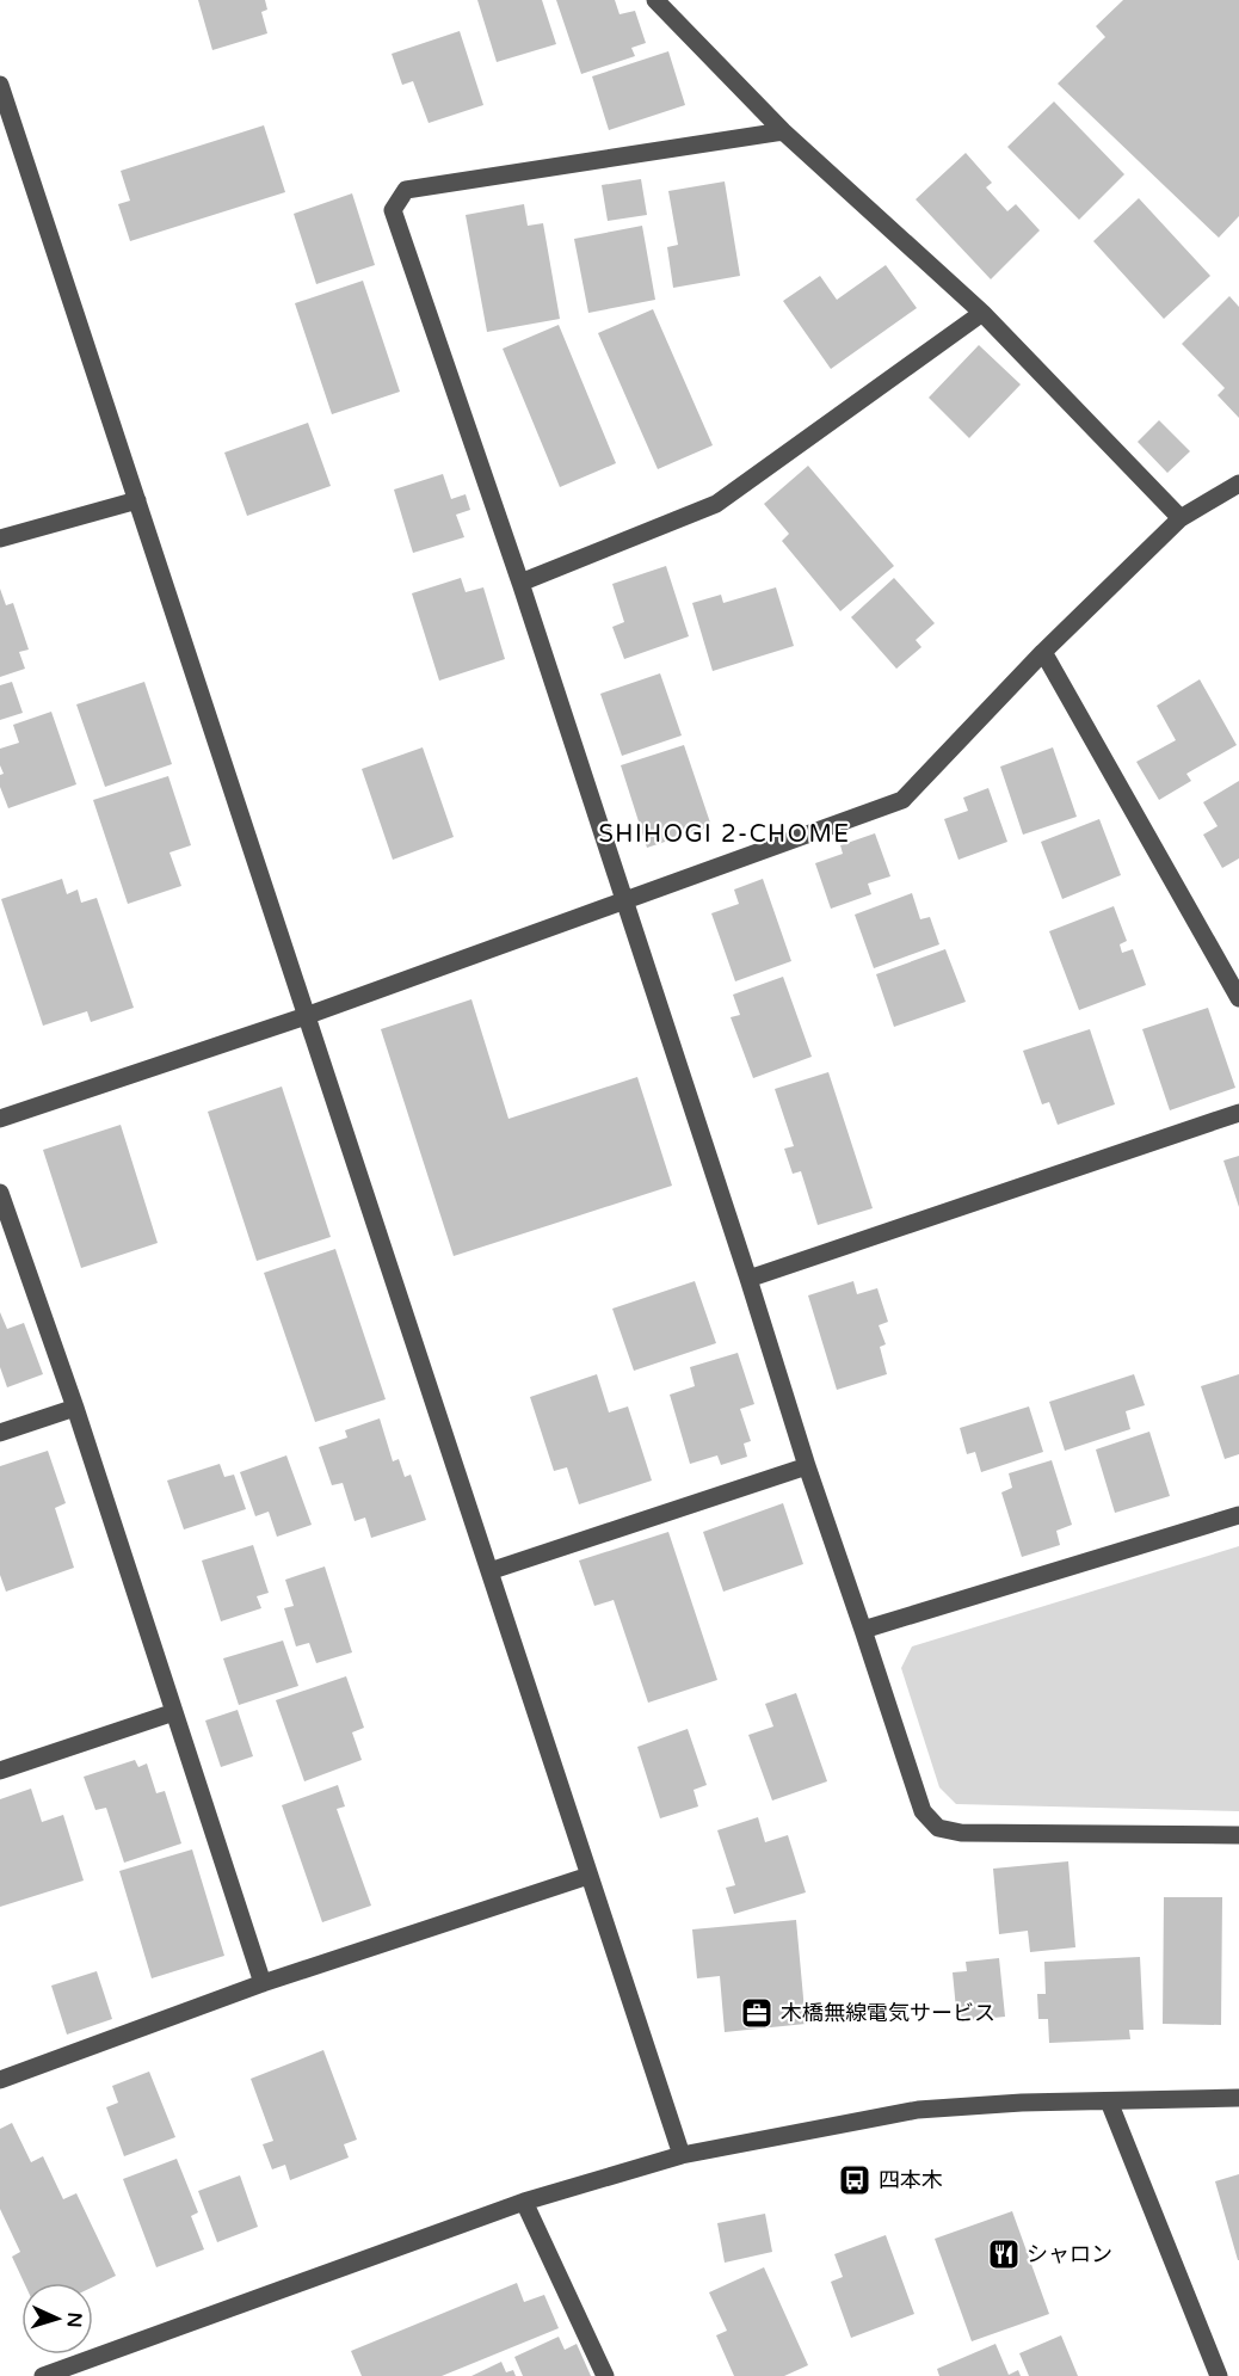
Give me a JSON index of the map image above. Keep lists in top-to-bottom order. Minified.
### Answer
{"districts":["SHIHOGI 2-CHOME"],"places":{"office":["木橋無線電気サービス"],"bus stop":["四本木"],"restaurant":["シャロン"]},"north":"right"}
